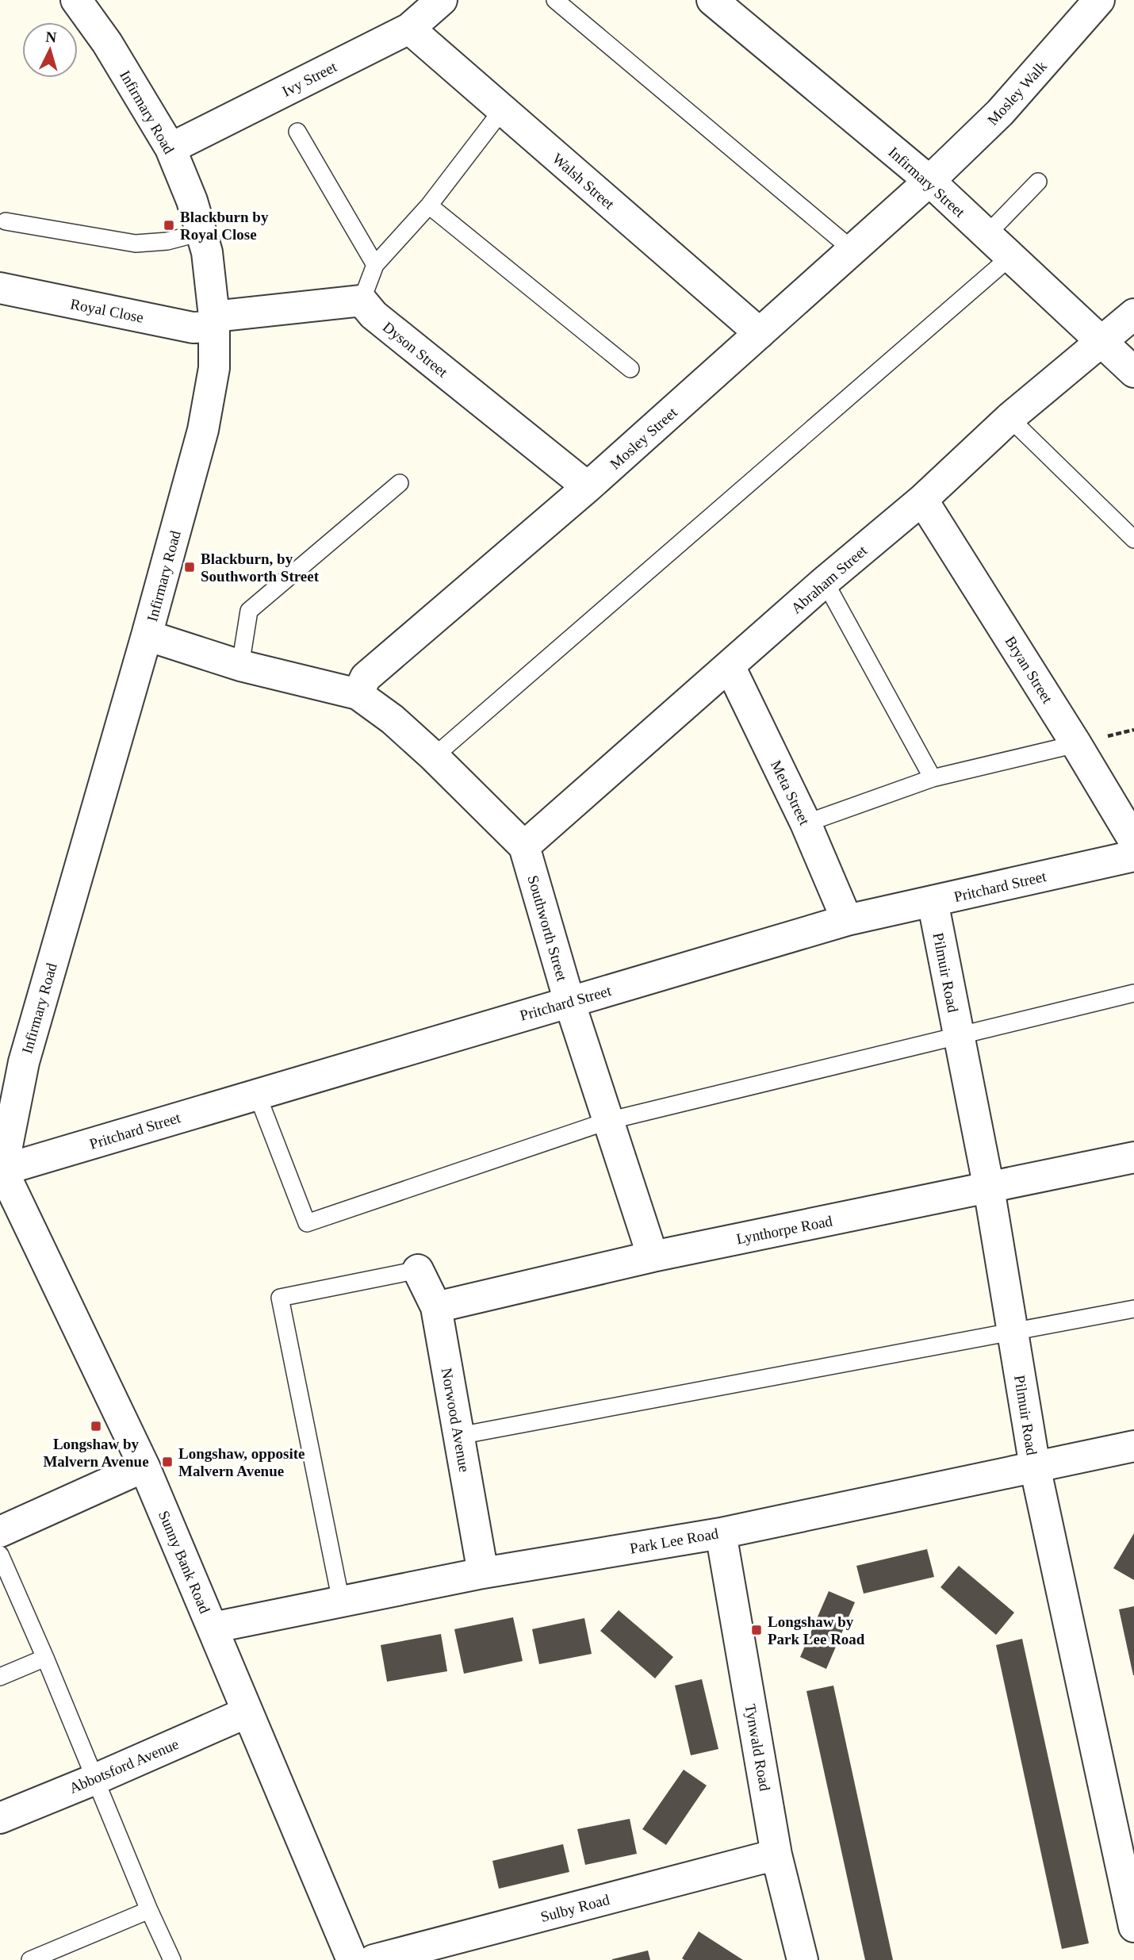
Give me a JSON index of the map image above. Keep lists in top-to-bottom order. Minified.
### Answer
{"streets":{"street":["Ivy Street","Mosley Walk","Infirmary Road","Walsh Street","Infirmary Street","Royal Close","Dyson Street","Mosley Street","Abraham Street","Bryan Street","Meta Street","Pritchard Street","Southworth Street","Pilmuir Road","Lynthorpe Road","Norwood Avenue","Park Lee Road","Sunny Bank Road","Tynwald Road","Abbotsford Avenue","Sulby Road"]},"crossings":[["Ivy Street","Infirmary Road"],["Ivy Street","Walsh Street"],["Mosley Walk","Infirmary Street"],["Mosley Walk","Mosley Street"],["Infirmary Road","Royal Close"],["Infirmary Road","Pritchard Street"],["Infirmary Road","Sunny Bank Road"],["Walsh Street","Mosley Street"],["Infirmary Street","Mosley Street"],["Infirmary Street","Abraham Street"],["Dyson Street","Mosley Street"],["Mosley Street","Southworth Street"],["Abraham Street","Bryan Street"],["Abraham Street","Meta Street"],["Abraham Street","Southworth Street"],["Meta Street","Pritchard Street"],["Pritchard Street","Southworth Street"],["Pritchard Street","Pilmuir Road"],["Pritchard Street","Sunny Bank Road"],["Southworth Street","Lynthorpe Road"],["Pilmuir Road","Lynthorpe Road"],["Pilmuir Road","Park Lee Road"],["Lynthorpe Road","Norwood Avenue"],["Norwood Avenue","Park Lee Road"],["Park Lee Road","Sunny Bank Road"],["Park Lee Road","Tynwald Road"],["Sunny Bank Road","Abbotsford Avenue"],["Tynwald Road","Sulby Road"]],"places":{"transit":["Blackburn by Royal Close","Blackburn, by Southworth Street","Longshaw by Malvern Avenue","Longshaw, opposite Malvern Avenue","Longshaw by Park Lee Road"]},"north":"top"}
